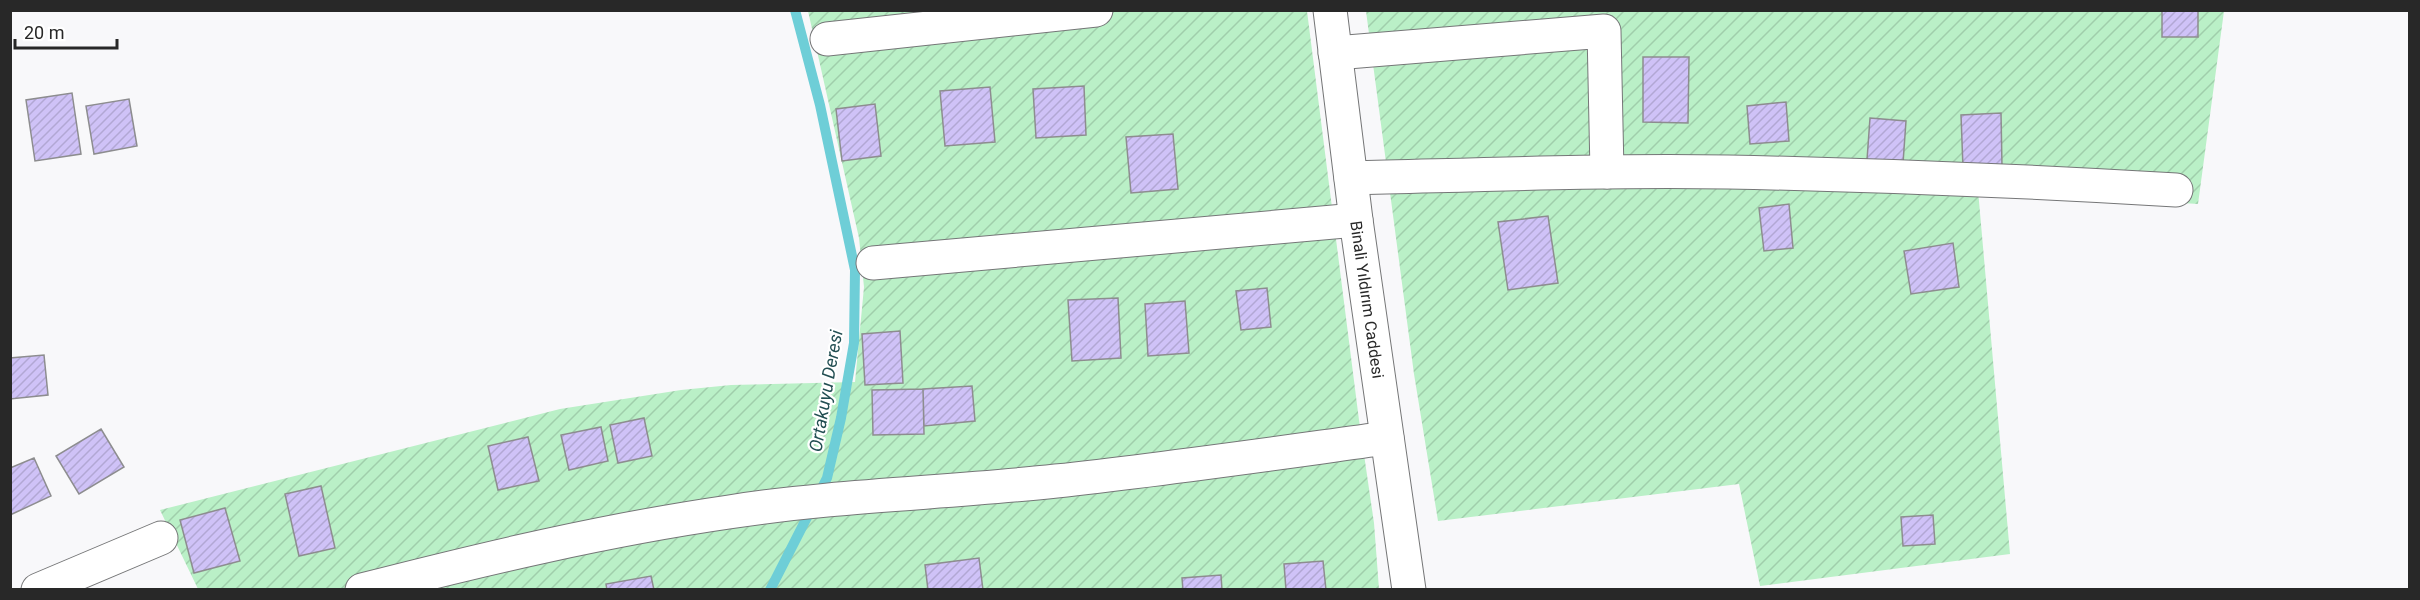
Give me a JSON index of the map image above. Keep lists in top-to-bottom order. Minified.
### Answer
{"streets":{"street":["Binali Yıldırım Caddesi"]},"water":["Ortakuyu Deresi"],"scale_bar":"20 m"}
